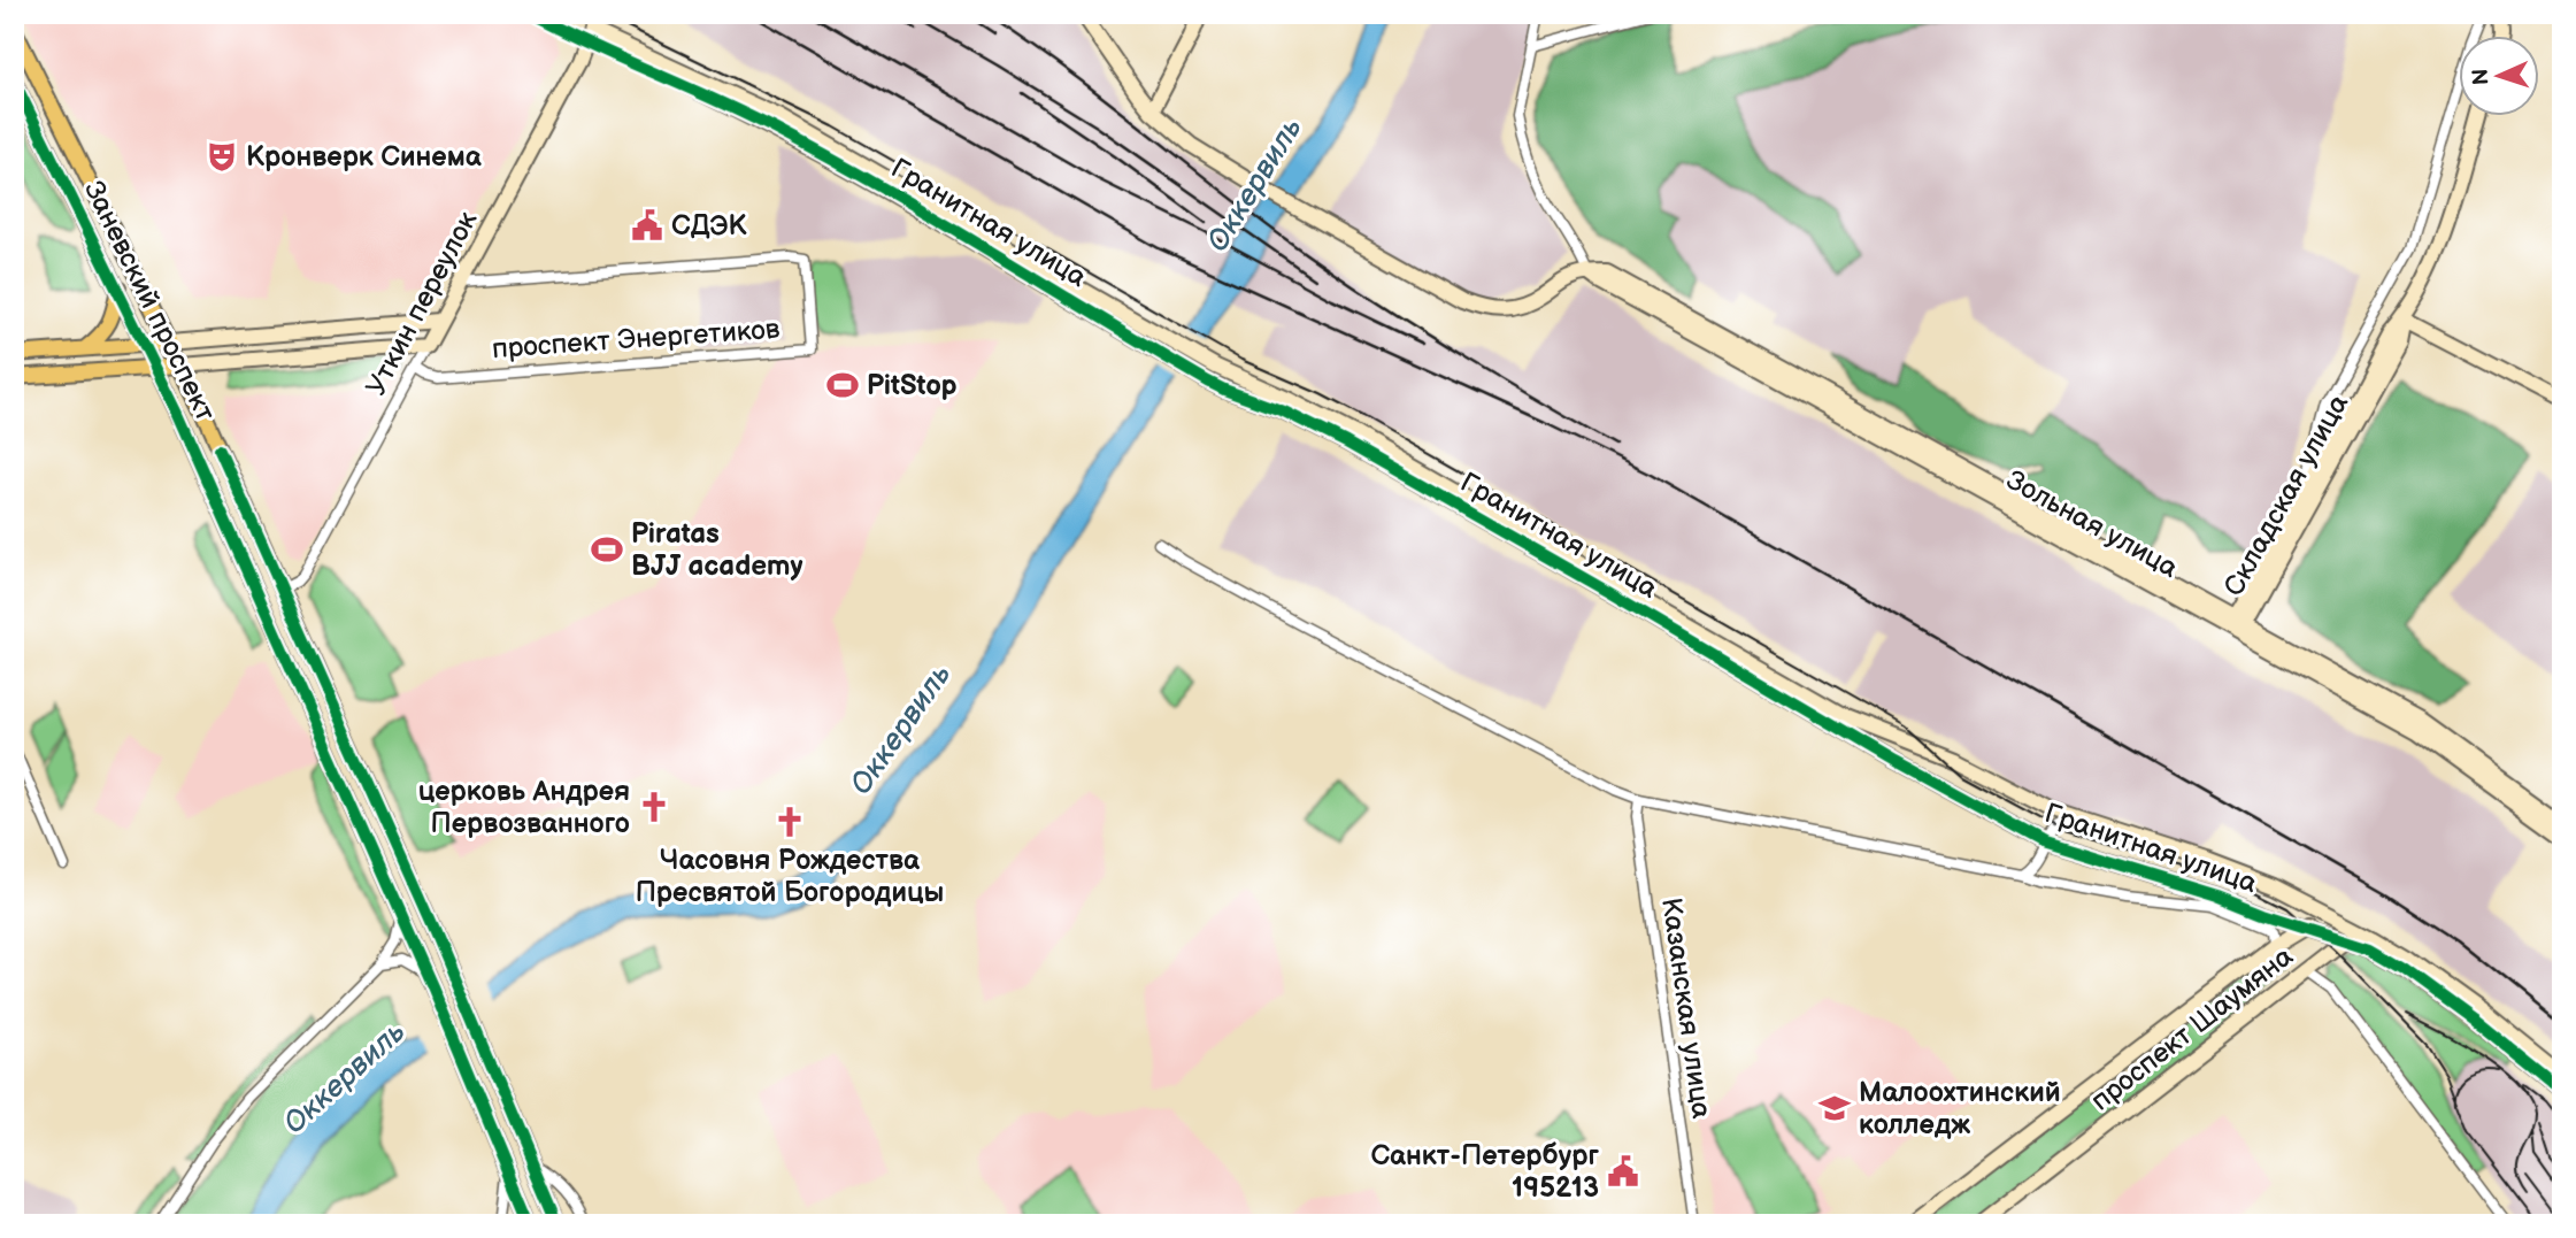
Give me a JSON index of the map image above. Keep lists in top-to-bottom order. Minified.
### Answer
{"streets":{"main road":["Заневский проспект"],"street":["Гранитная улица","Уткин переулок","проспект Энергетиков","Складская улица","Зольная улица","Казанская улица","проспект Шаумяна"]},"crossings":[["Гранитная улица","Уткин переулок"],["Гранитная улица","Казанская улица"],["Гранитная улица","проспект Шаумяна"],["Заневский проспект","Уткин переулок"],["Уткин переулок","проспект Энергетиков"],["Складская улица","Зольная улица"]],"water":["Оккервиль"],"places":{"theatre":["Кронверк Синема"],"public building":["СДЭК","Санкт-Петербург 195213"],"sports":["PitStop","Piratas BJJ academy"],"church":["церковь Андрея Первозванного","Часовня Рождества Пресвятой Богородицы"],"school or university":["Малоохтинский колледж"]},"north":"left"}
